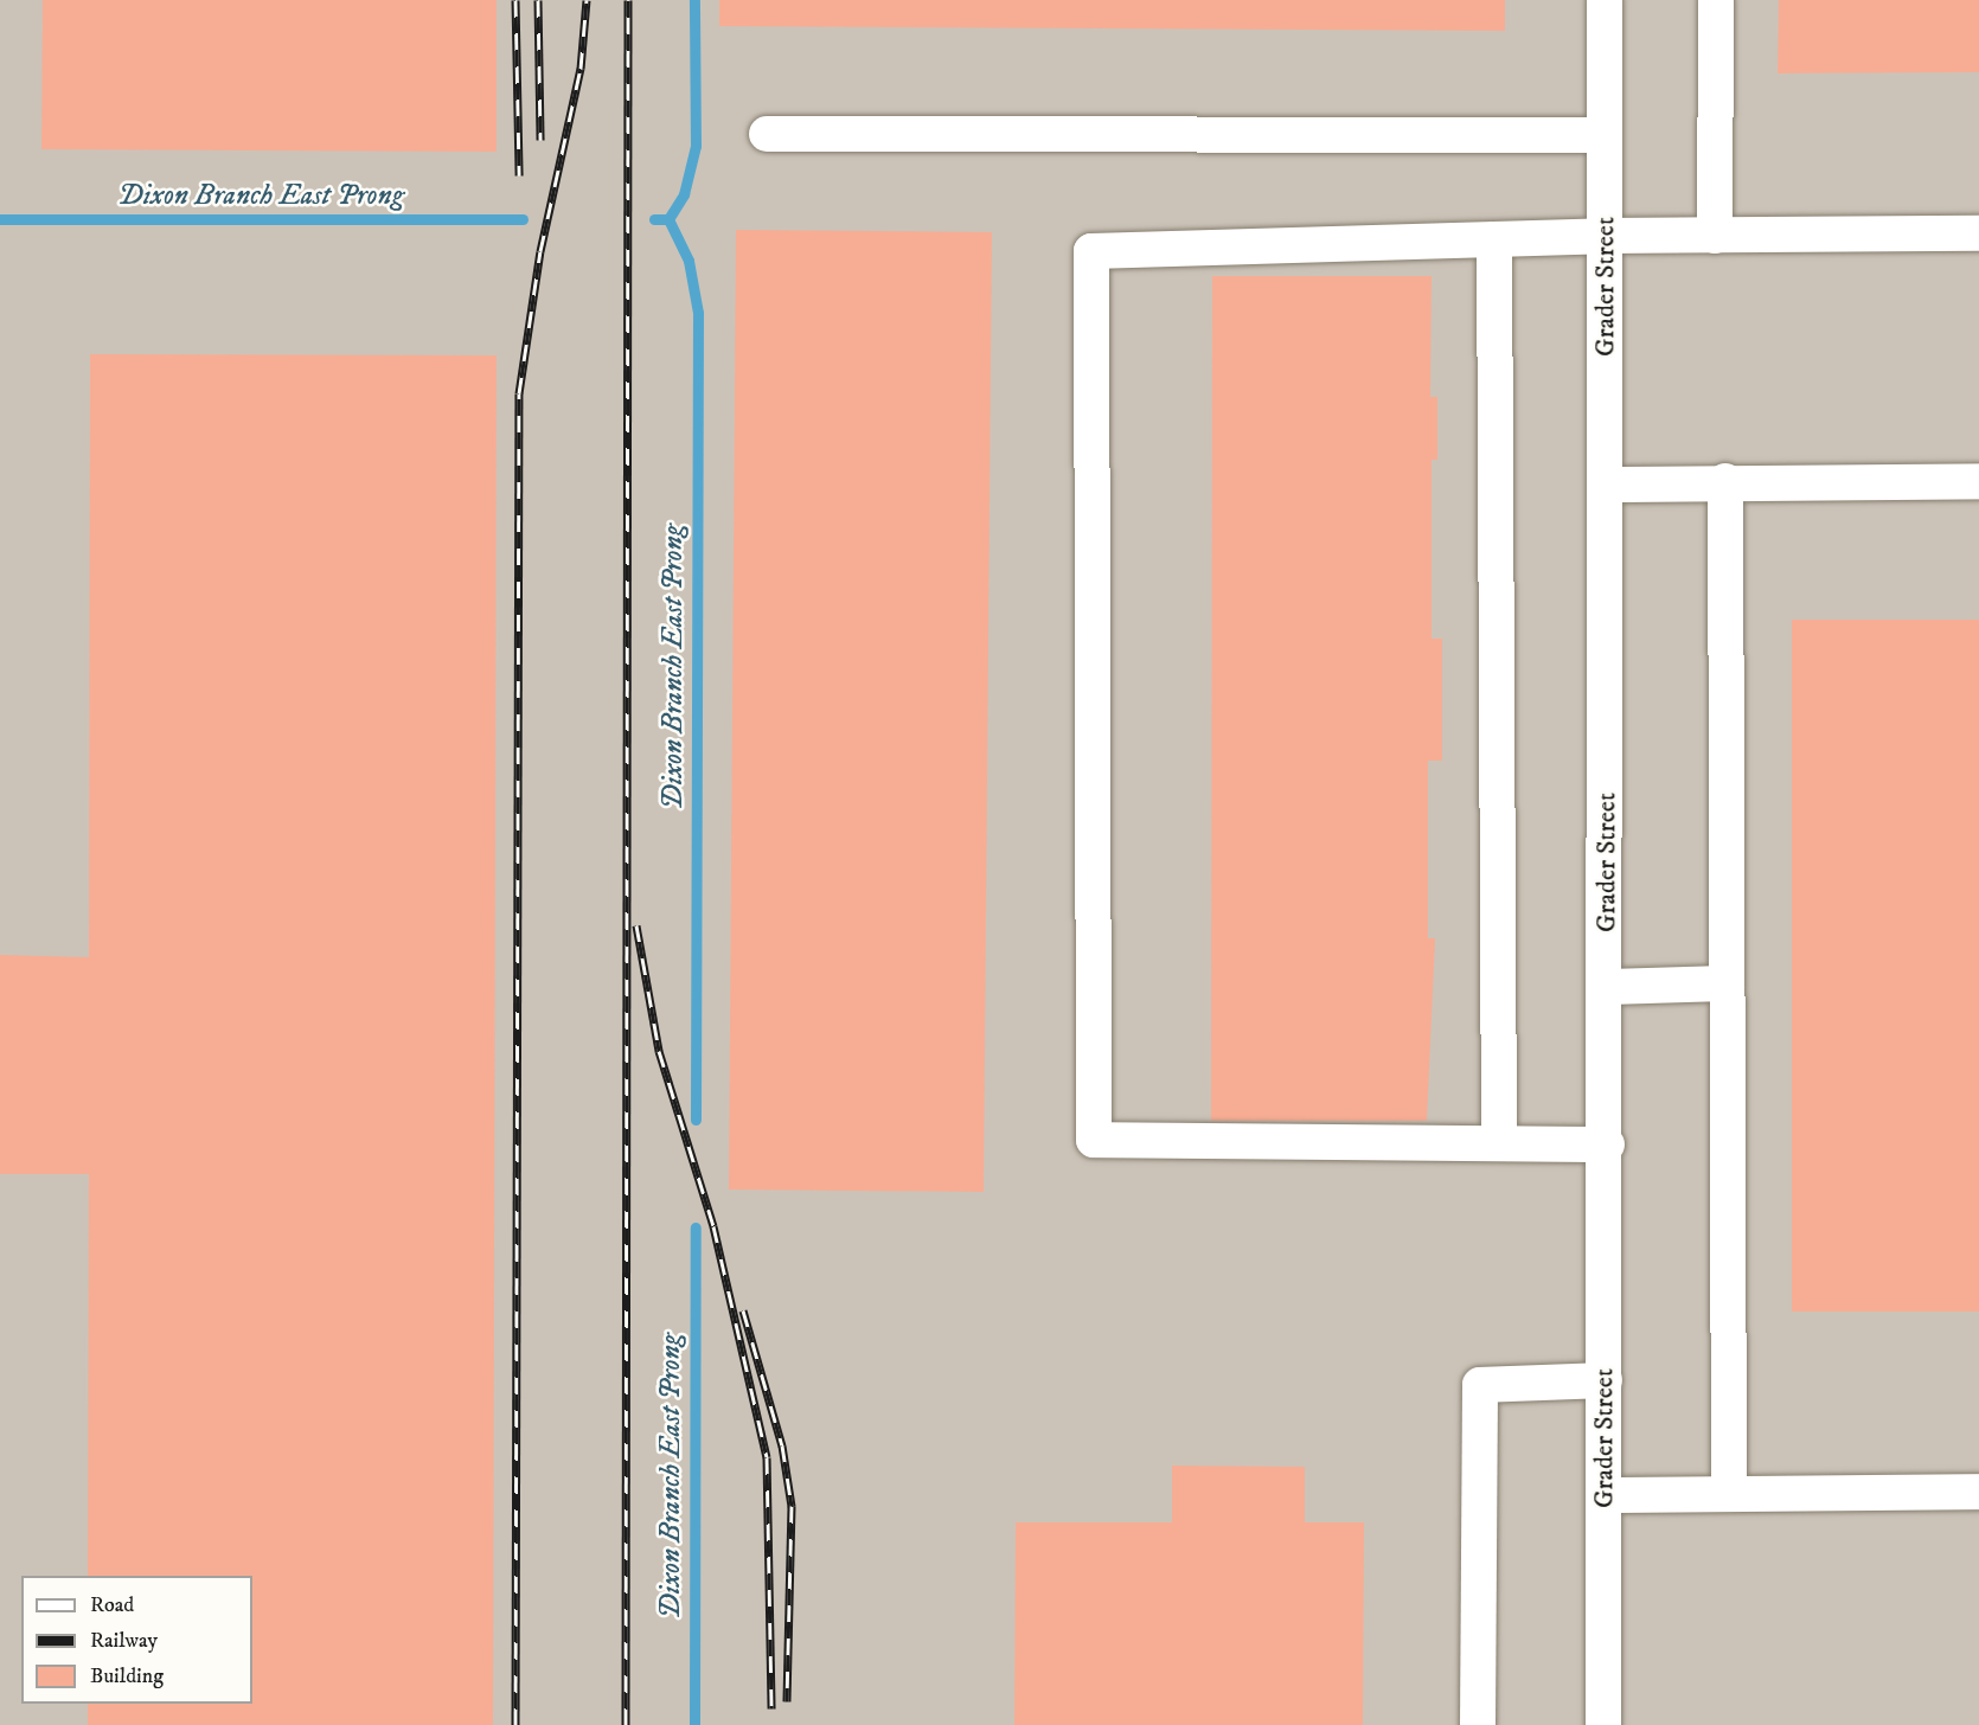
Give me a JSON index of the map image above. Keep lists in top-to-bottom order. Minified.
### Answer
{"streets":{"street":["Grader Street"]},"water":["Dixon Branch East Prong"],"legend":["Road","Railway","Building"]}
